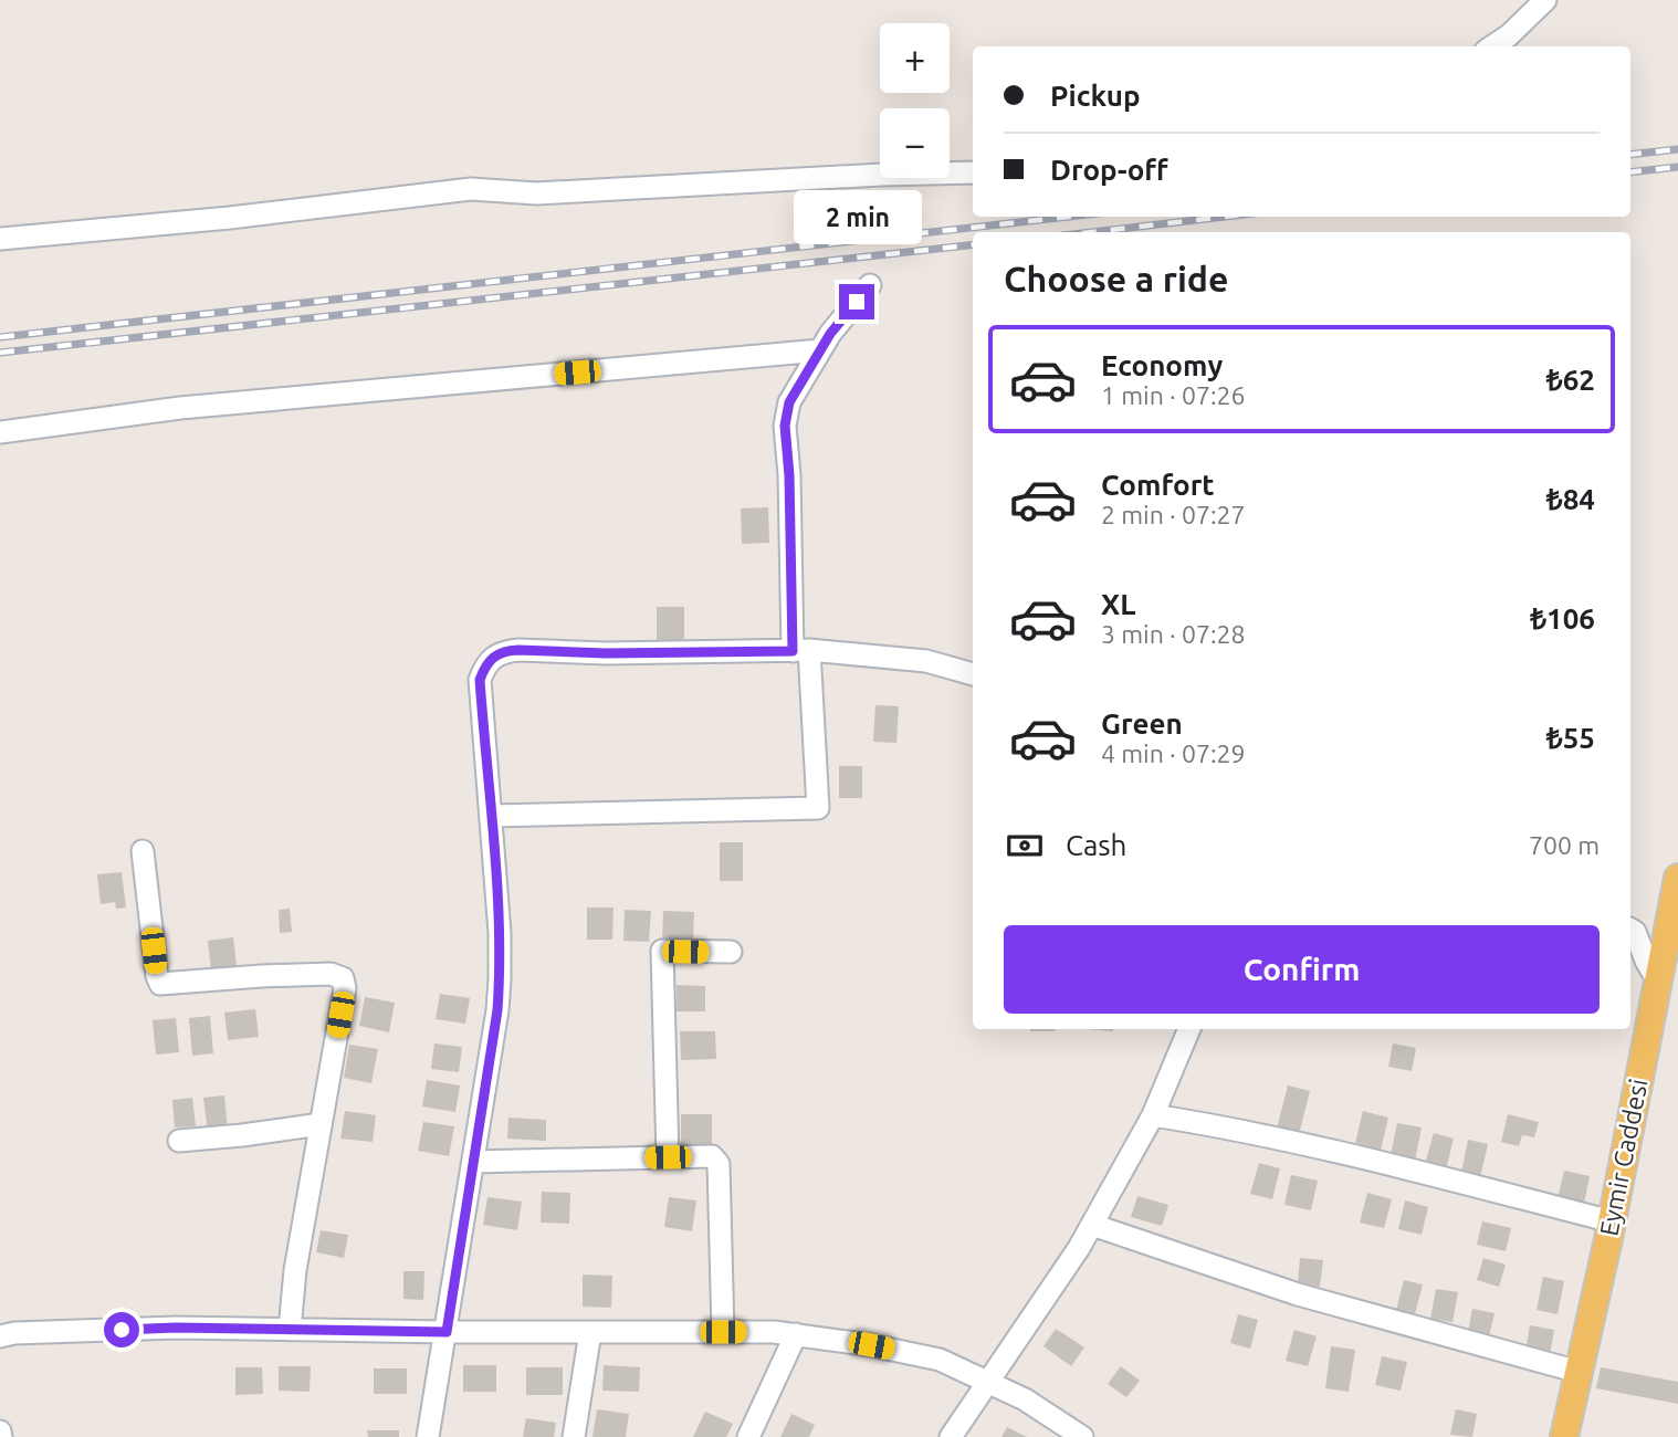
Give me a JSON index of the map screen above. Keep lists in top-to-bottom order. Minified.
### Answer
{"streets":{"main road":["Eymir Caddesi"]},"page":{"map_buttons":["+","−"],"banner":["Pickup","Drop-off"],"bubble":"2 min","heading":"Choose a ride","list":[{"name":"Economy","note":"1 min · 07:26","value":"₺62"},{"name":"Comfort","note":"2 min · 07:27","value":"₺84"},{"name":"XL","note":"3 min · 07:28","value":"₺106"},{"name":"Green","note":"4 min · 07:29","value":"₺55"}],"pay":["Cash","700 m"],"buttons":"Confirm"}}
